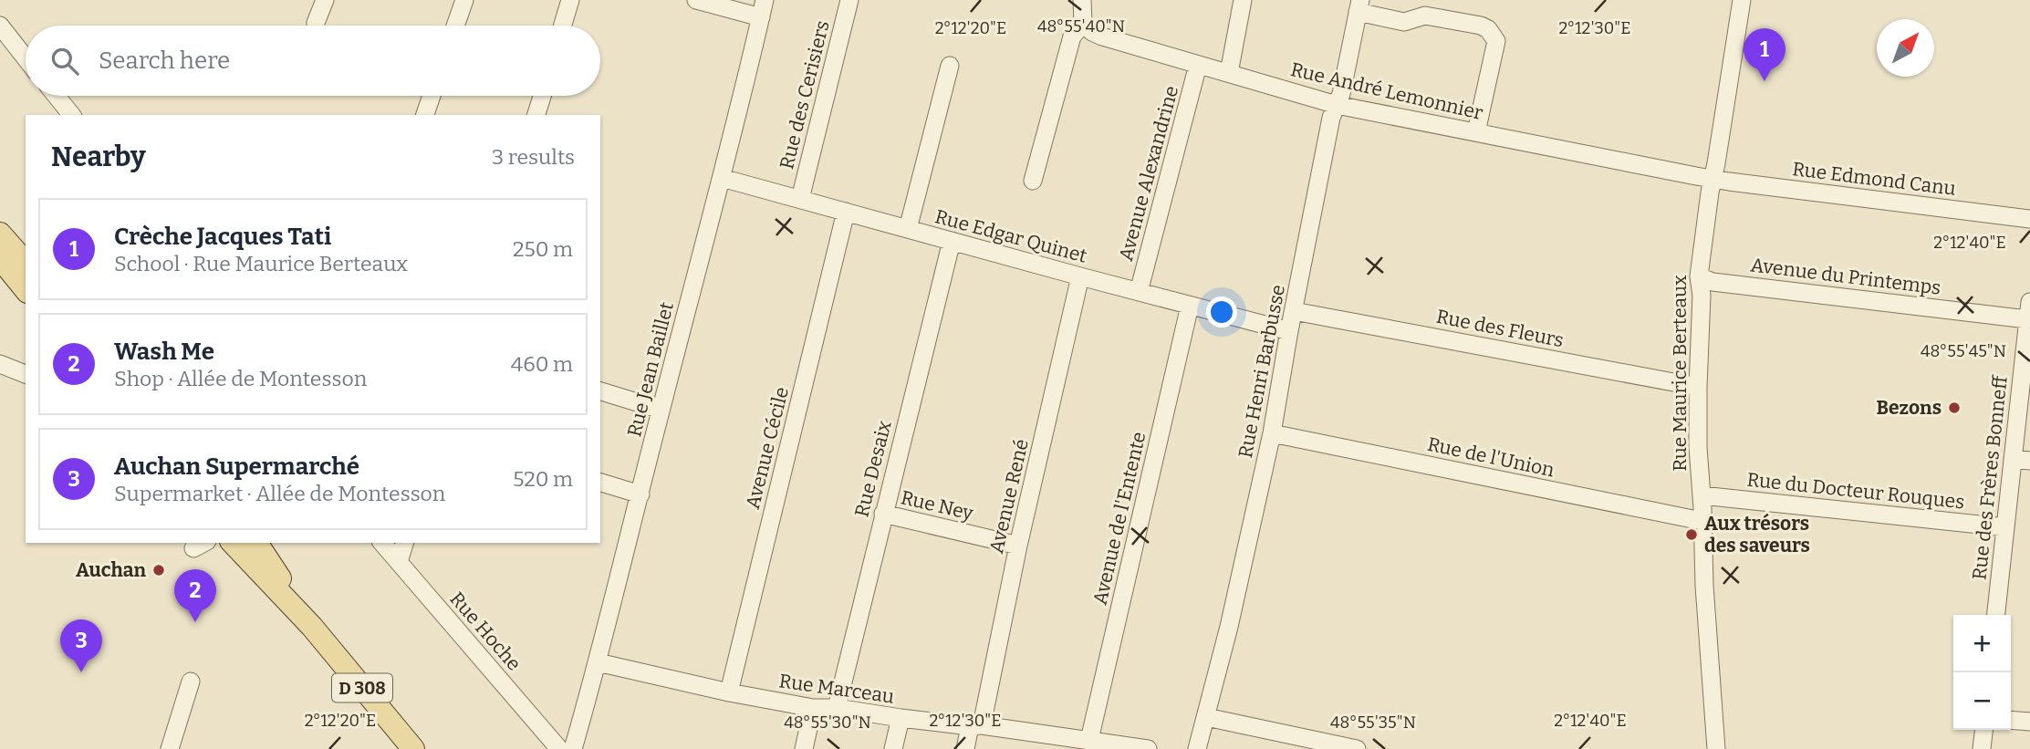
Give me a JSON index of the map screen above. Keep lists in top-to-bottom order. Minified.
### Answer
{"streets":{"main road":["D 308"],"street":["Rue André Lemonnier","Rue des Cerisiers","Avenue Alexandrine","Rue Edmond Canu","Rue Edgar Quinet","Avenue du Printemps","Rue des Fleurs","Rue Jean Baillet","Rue Henri Barbusse","Rue Maurice Berteaux","Avenue Cécile","Rue de l'Union","Rue Desaix","Rue des Frères Bonneff","Rue du Docteur Rouques","Avenue René","Rue Ney","Avenue de l'Entente","Rue Hoche","Rue Marceau"]},"crossings":[["Rue André Lemonnier","Avenue Alexandrine"],["Rue André Lemonnier","Rue Edmond Canu"],["Rue André Lemonnier","Rue Henri Barbusse"],["Rue André Lemonnier","Rue Maurice Berteaux"],["Rue des Cerisiers","Rue Edgar Quinet"],["Avenue Alexandrine","Rue Edgar Quinet"],["Rue Edmond Canu","Rue Maurice Berteaux"],["Rue Edgar Quinet","Rue Jean Baillet"],["Rue Edgar Quinet","Rue Henri Barbusse"],["Rue Edgar Quinet","Avenue Cécile"],["Rue Edgar Quinet","Rue Desaix"],["Rue Edgar Quinet","Avenue René"],["Rue Edgar Quinet","Avenue de l'Entente"],["Avenue du Printemps","Rue Maurice Berteaux"],["Avenue du Printemps","Rue des Frères Bonneff"],["Rue des Fleurs","Rue Henri Barbusse"],["Rue des Fleurs","Rue Maurice Berteaux"],["Rue Jean Baillet","Rue Marceau"],["Rue Henri Barbusse","Rue de l'Union"],["Rue Maurice Berteaux","Rue de l'Union"],["Rue Maurice Berteaux","Rue du Docteur Rouques"],["Avenue Cécile","Rue Marceau"],["Rue Desaix","Rue Ney"],["Rue Desaix","Rue Marceau"],["Rue des Frères Bonneff","Rue du Docteur Rouques"],["Avenue René","Rue Ney"],["Avenue René","Rue Marceau"],["Avenue de l'Entente","Rue Marceau"]],"places":["Bezons","Aux trésors des saveurs","Auchan"],"north":"top right","page":{"search":"Search here","pins":["1","2","3"],"heading":["Nearby","3 results"],"list":[{"mark":"1","name":"Crèche Jacques Tati","note":"School · Rue Maurice Berteaux","value":"250 m"},{"mark":"2","name":"Wash Me","note":"Shop · Allée de Montesson","value":"460 m"},{"mark":"3","name":"Auchan Supermarché","note":"Supermarket · Allée de Montesson","value":"520 m"}],"map_buttons":["+","−"]},"coordinates":["48°55'40\"N","2°12'20\"E","2°12'30\"E","2°12'40\"E","48°55'45\"N","48°55'30\"N","48°55'35\"N"]}
